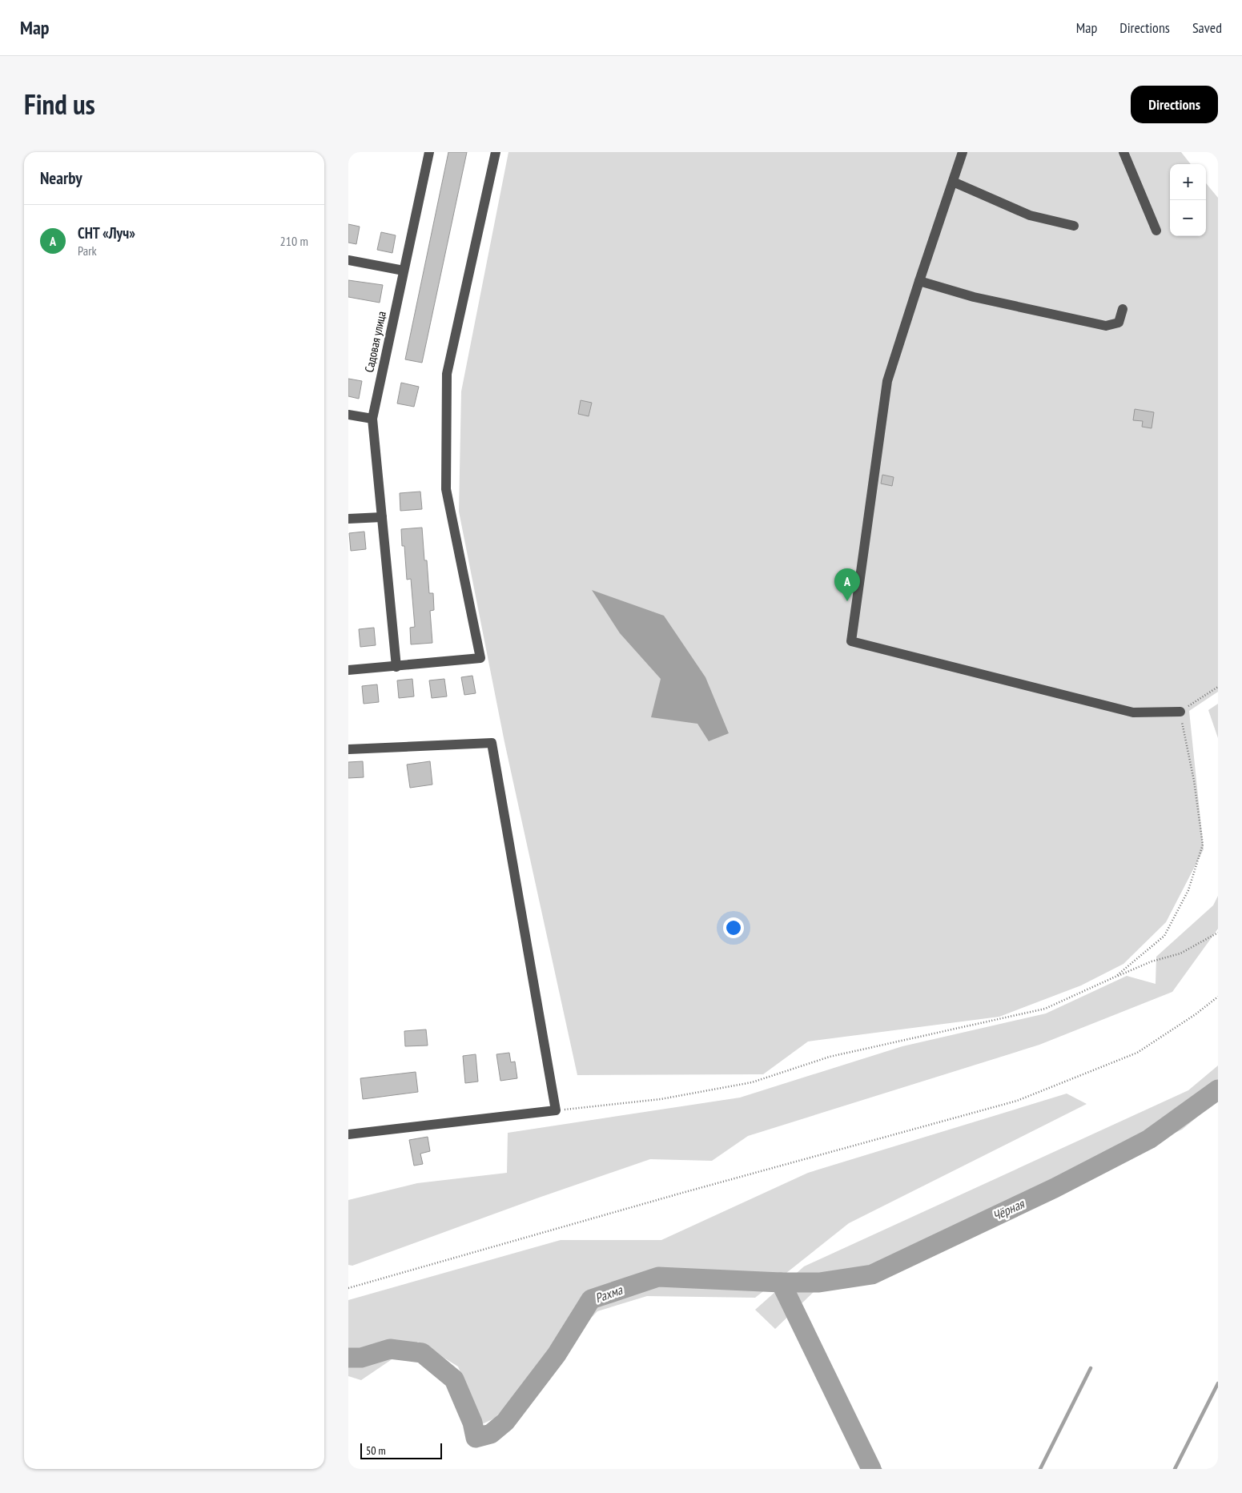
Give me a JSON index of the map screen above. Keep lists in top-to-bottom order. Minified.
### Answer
{"streets":{"street":["Садовая улица"]},"water":["Чёрная","Рахма"],"scale_bar":"50 m","page":{"header":"Map","nav":["Map","Directions","Saved"],"title":"Find us","buttons":"Directions","heading":"Nearby","map_buttons":["+","−"],"list":[{"mark":"A","name":"СНТ «Луч»","note":"Park","value":"210 m"}],"pins":"A","scale":"50 m"}}
